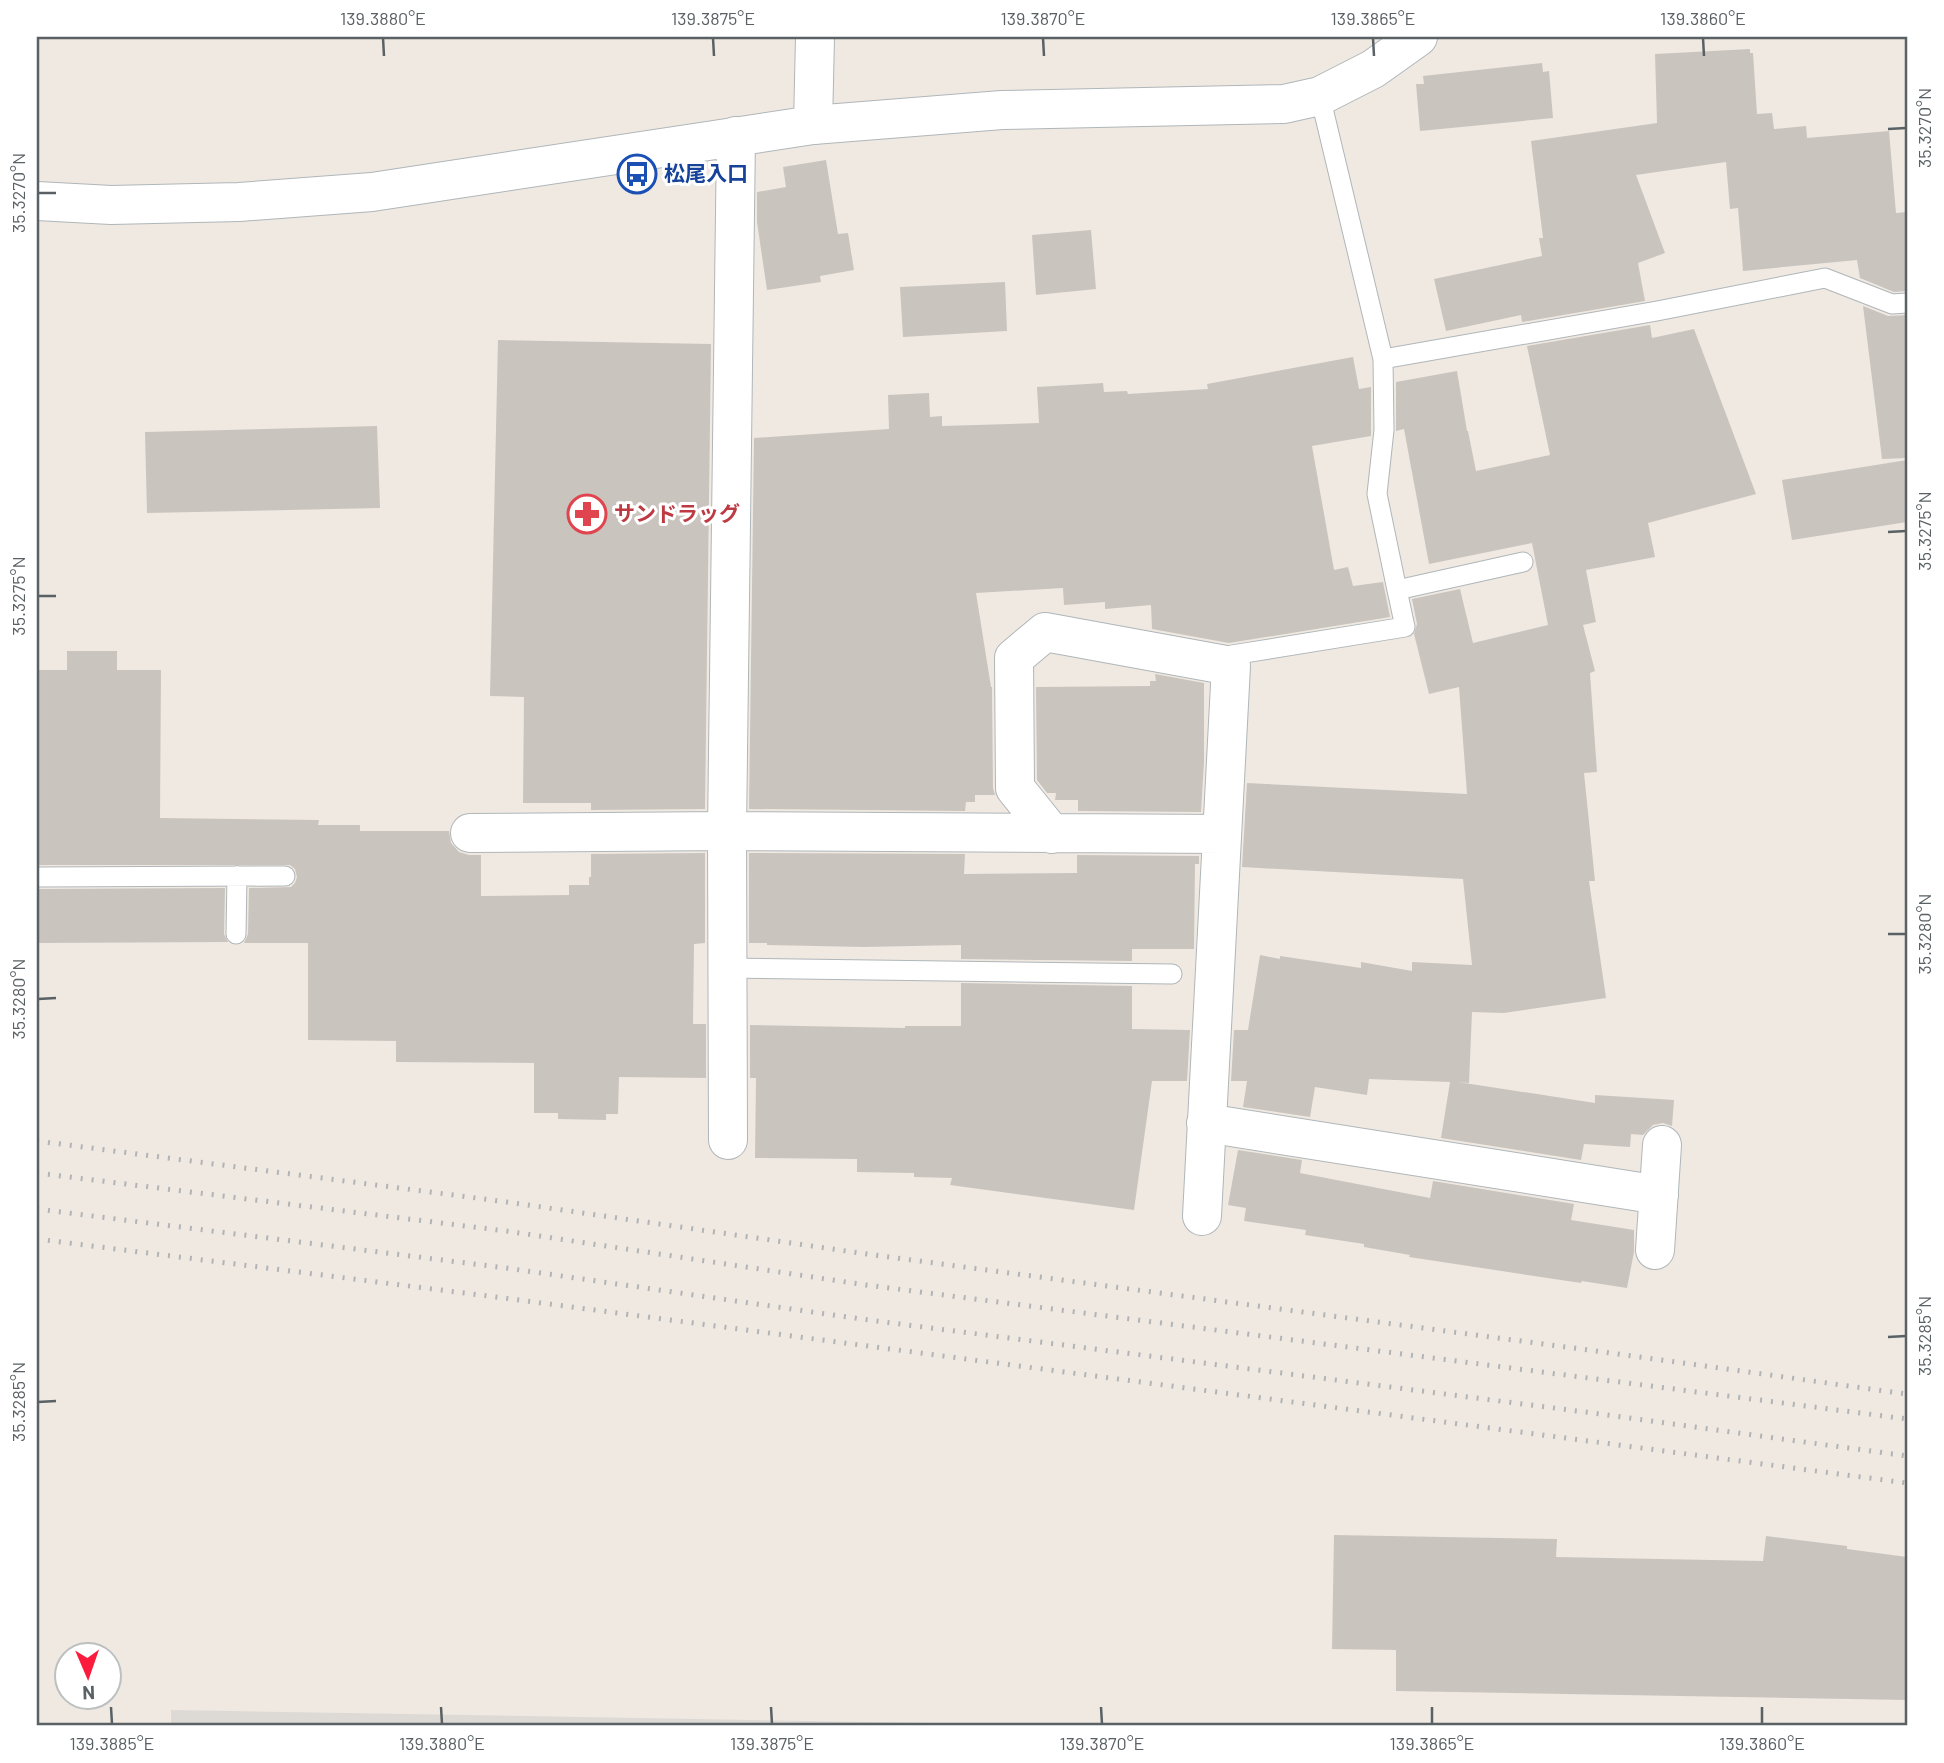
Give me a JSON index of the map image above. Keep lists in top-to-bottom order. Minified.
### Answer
{"places":{"bus stop":["松尾入口"],"pharmacy":["サンドラッグ"]},"north":"bottom","coordinates":["139.3880°E","139.3875°E","139.3870°E","139.3865°E","139.3860°E","35.3270°N","35.3275°N","35.3280°N","35.3285°N","139.3885°E"]}
